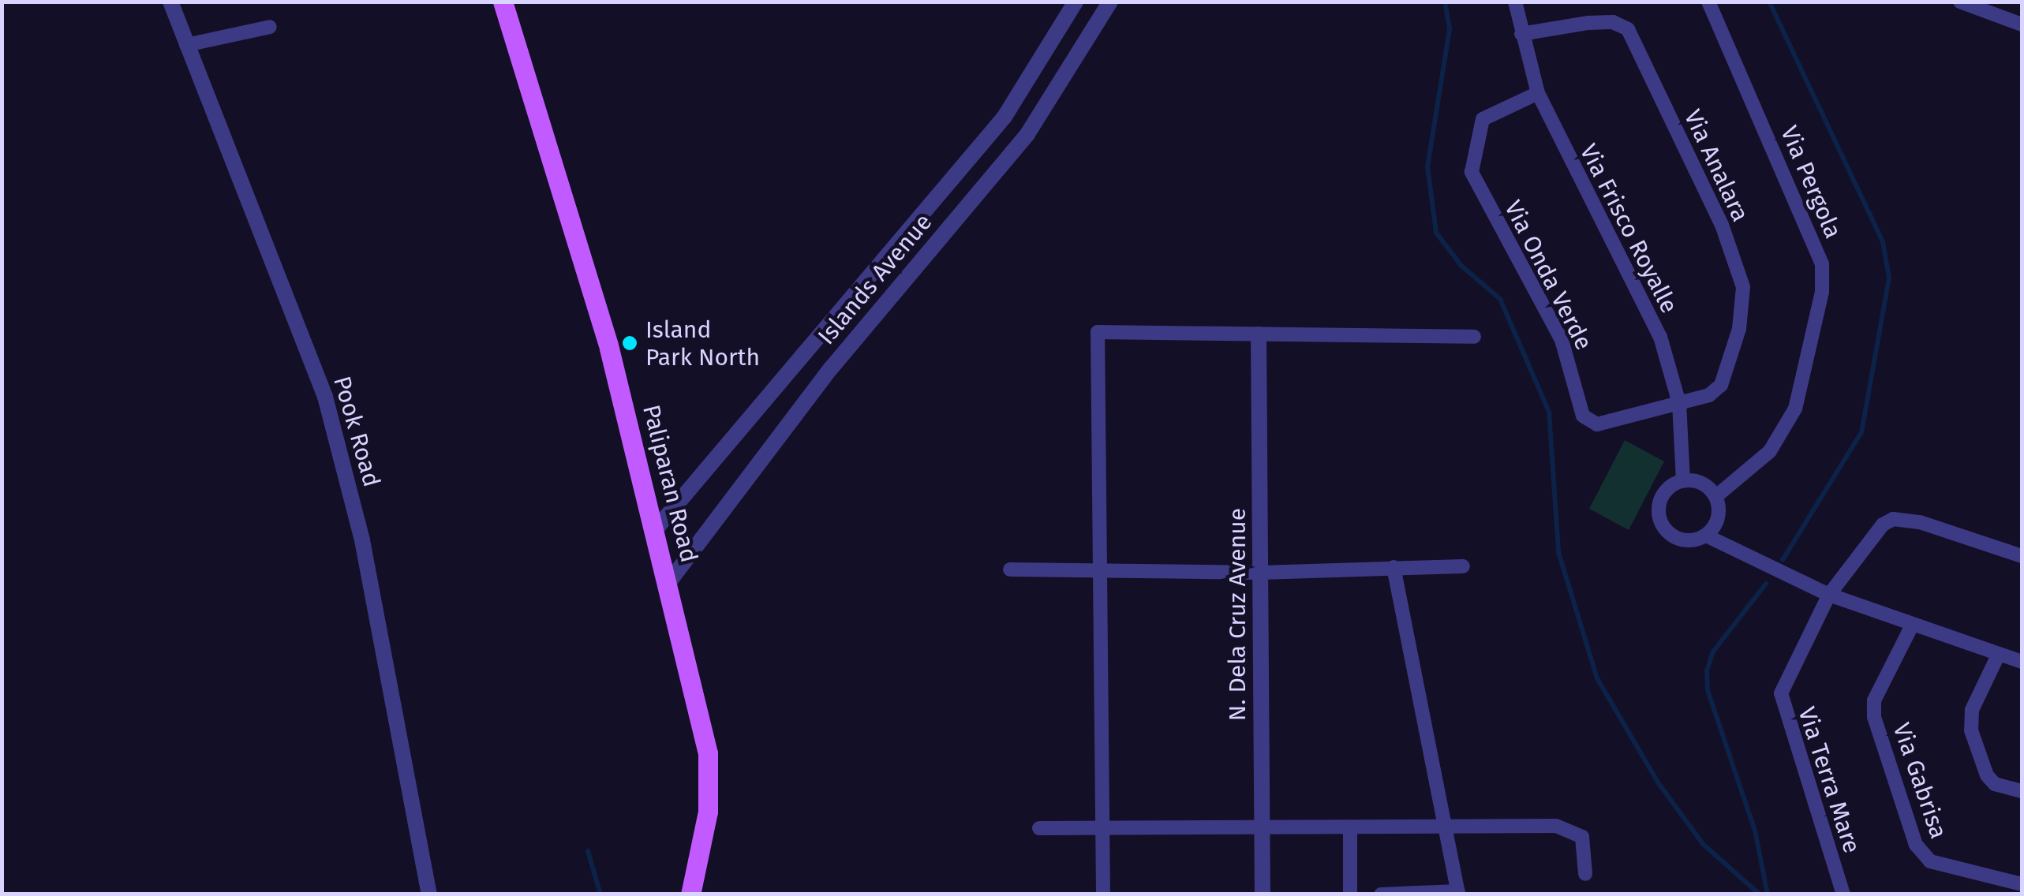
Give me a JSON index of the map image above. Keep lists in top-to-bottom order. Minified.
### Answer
{"streets":{"main road":["Paliparan Road"],"street":["Via Analara","Via Pergola","Via Frisco Royalle","Via Onda Verde","Islands Avenue","Pook Road","N. Dela Cruz Avenue","Via Terra Mare","Via Gabrisa"]},"crossings":[["Via Analara","Via Frisco Royalle"],["Via Analara","Via Onda Verde"],["Via Pergola","Via Frisco Royalle"],["Via Frisco Royalle","Via Onda Verde"],["Islands Avenue","Paliparan Road"]],"places":["Island Park North"]}
